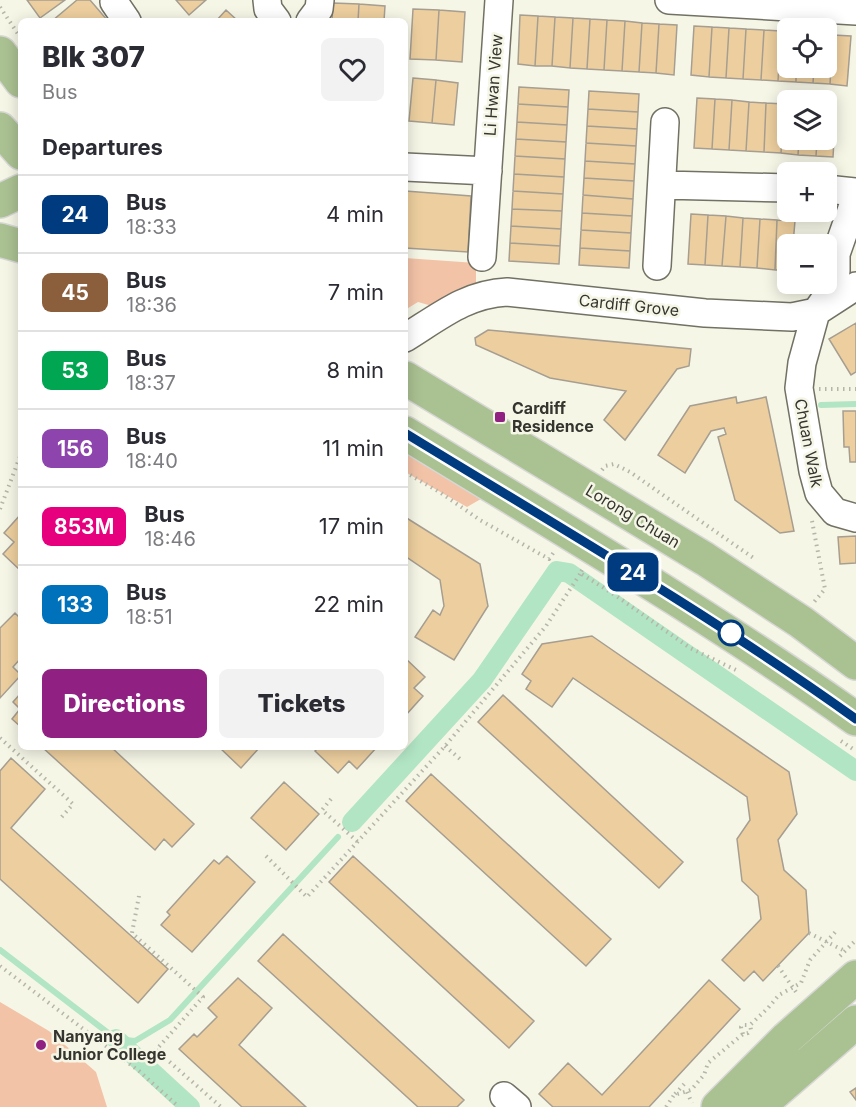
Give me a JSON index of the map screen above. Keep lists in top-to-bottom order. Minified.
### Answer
{"streets":{"main road":["Lorong Chuan"],"street":["Li Hwan View","Cardiff Grove","Chuan Walk"]},"crossings":[["Cardiff Grove","Chuan Walk"]],"places":{"transit":["Cardiff Residence"],"other":["Nanyang Junior College"]},"lines":["bus line 24"],"page":{"on_map":"24","map_buttons":["+","−"],"heading":[["Blk 307","Bus"],"Departures"],"list":[{"mark":"24","name":"Bus","note":"18:33","value":"4 min"},{"mark":"45","name":"Bus","note":"18:36","value":"7 min"},{"mark":"53","name":"Bus","note":"18:37","value":"8 min"},{"mark":"156","name":"Bus","note":"18:40","value":"11 min"},{"mark":"853M","name":"Bus","note":"18:46","value":"17 min"},{"mark":"133","name":"Bus","note":"18:51","value":"22 min"}],"buttons":["Directions","Tickets"]}}
